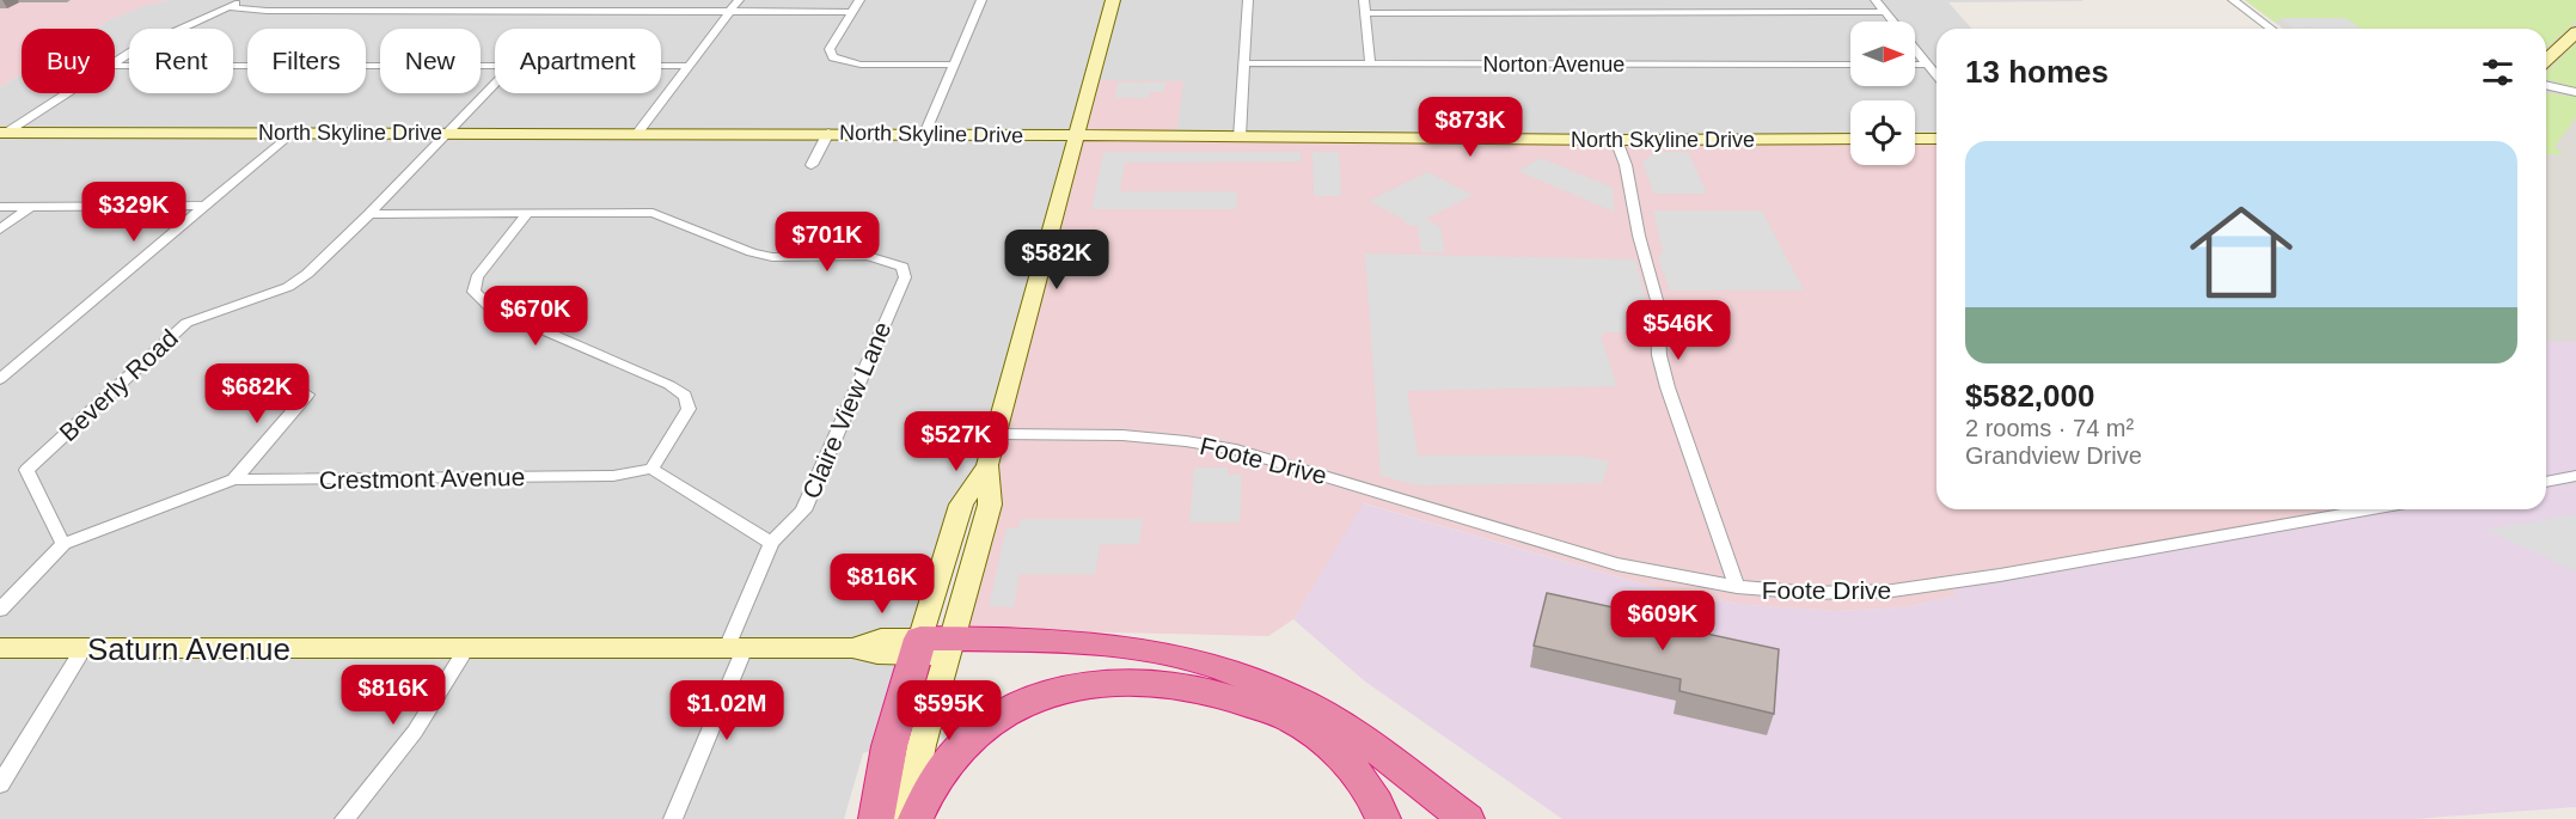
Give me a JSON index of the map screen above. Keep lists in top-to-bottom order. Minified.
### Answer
{"streets":{"main road":["North Skyline Drive","Saturn Avenue"],"street":["Norton Avenue","Beverly Road","Claire View Lane","Foote Drive","Crestmont Avenue"]},"crossings":[["North Skyline Drive","Beverly Road"],["Beverly Road","Claire View Lane"],["Beverly Road","Crestmont Avenue"],["Claire View Lane","Saturn Avenue"]],"north":"right","page":{"chip":["Buy","Rent","Filters","New","Apartment"],"heading":"13 homes","price":["$873K","$329K","$701K","$582K","$670K","$546K","$682K","$527K","$816K","$609K","$816K","$1.02M","$595K"],"list":[{"name":"$582,000","note":"2 rooms · 74 m² · Grandview Drive"}]}}
